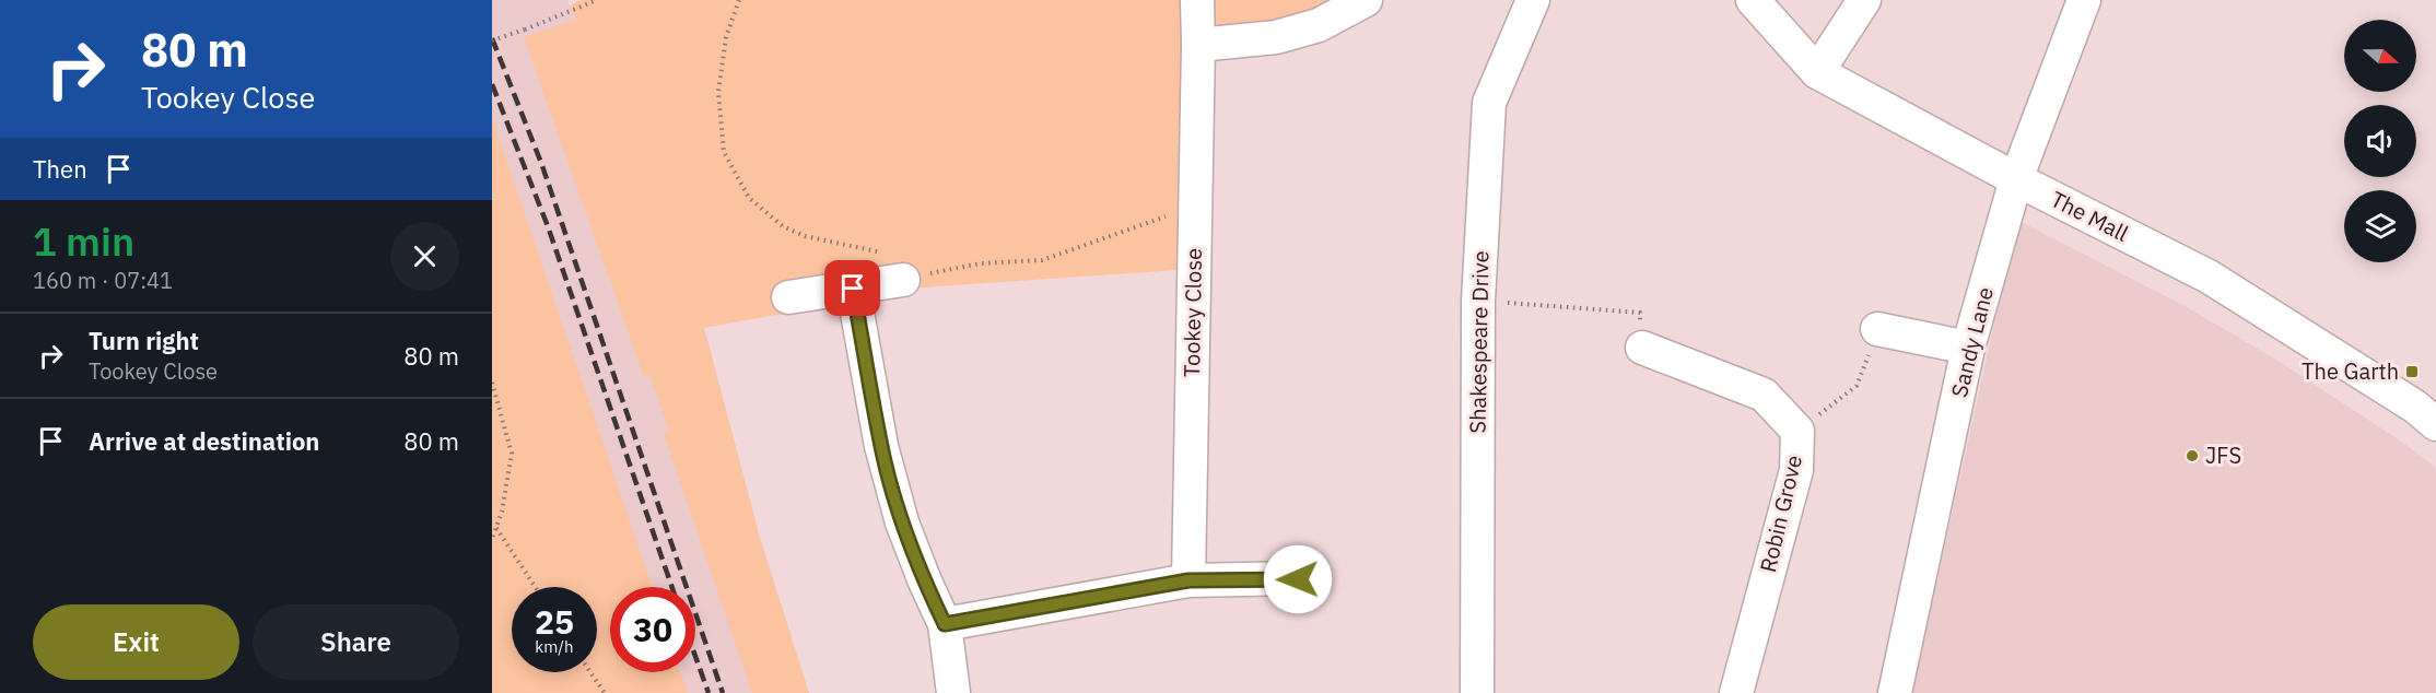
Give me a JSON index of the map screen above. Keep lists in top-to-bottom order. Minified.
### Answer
{"streets":{"street":["The Mall","Tookey Close","Shakespeare Drive","Sandy Lane","Robin Grove"]},"crossings":[["The Mall","Sandy Lane"]],"places":{"transit":["The Garth"],"other":["JFS"]},"north":"right","page":{"turn":["80 m","Tookey Close"],"then":"Then","heading":["1 min","160 m · 07:41"],"list":[{"name":"Turn right","note":"Tookey Close","value":"80 m"},{"name":"Arrive at destination","value":"80 m"}],"speed":"25 km/h","limit":"30","buttons":["Exit","Share"]}}
